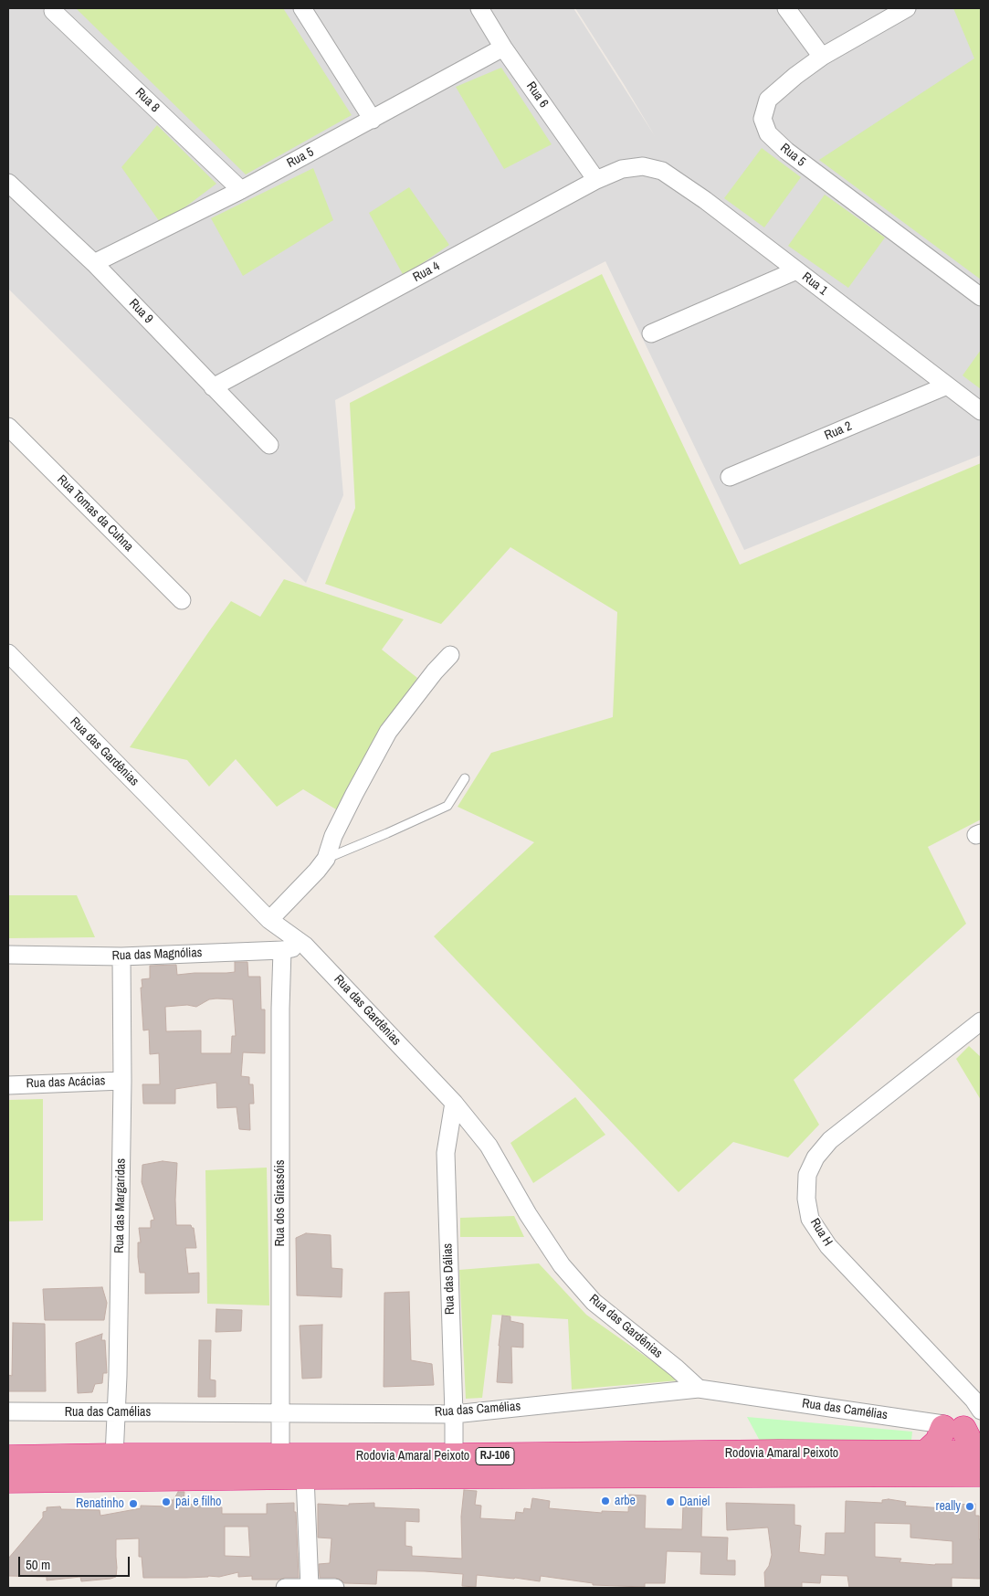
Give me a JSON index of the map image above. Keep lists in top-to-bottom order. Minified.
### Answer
{"streets":{"highway":["Rodovia Amaral Peixoto","RJ-106"],"street":["Rua 6","Rua 8","Rua 5","Rua 4","Rua 1","Rua 9","Rua 2","Rua Tomas da Cuhna","Rua das Gardênias","Rua das Magnólias","Rua das Acácias","Rua dos Girassóis","Rua das Margaridas","Rua H","Rua das Dálias","Rua das Camélias"]},"crossings":[["Rua 6","Rua 5"],["Rua 6","Rua 4"],["Rua 8","Rua 5"],["Rua 5","Rua 9"],["Rua 4","Rua 1"],["Rua 4","Rua 9"],["Rua 1","Rua 2"],["Rua das Gardênias","Rua das Magnólias"],["Rua das Gardênias","Rua das Dálias"],["Rua das Gardênias","Rua das Camélias"],["Rua das Magnólias","Rua dos Girassóis"],["Rua das Magnólias","Rua das Margaridas"],["Rua das Acácias","Rua das Margaridas"],["Rua dos Girassóis","Rua das Camélias"],["Rua dos Girassóis","Rodovia Amaral Peixoto"],["Rua das Margaridas","Rua das Camélias"],["Rua das Margaridas","Rodovia Amaral Peixoto"],["Rua das Dálias","Rua das Camélias"],["Rua das Dálias","Rodovia Amaral Peixoto"]],"places":["arbe","pai e filho","Daniel","Renatinho","really"],"scale_bar":"50 m"}
